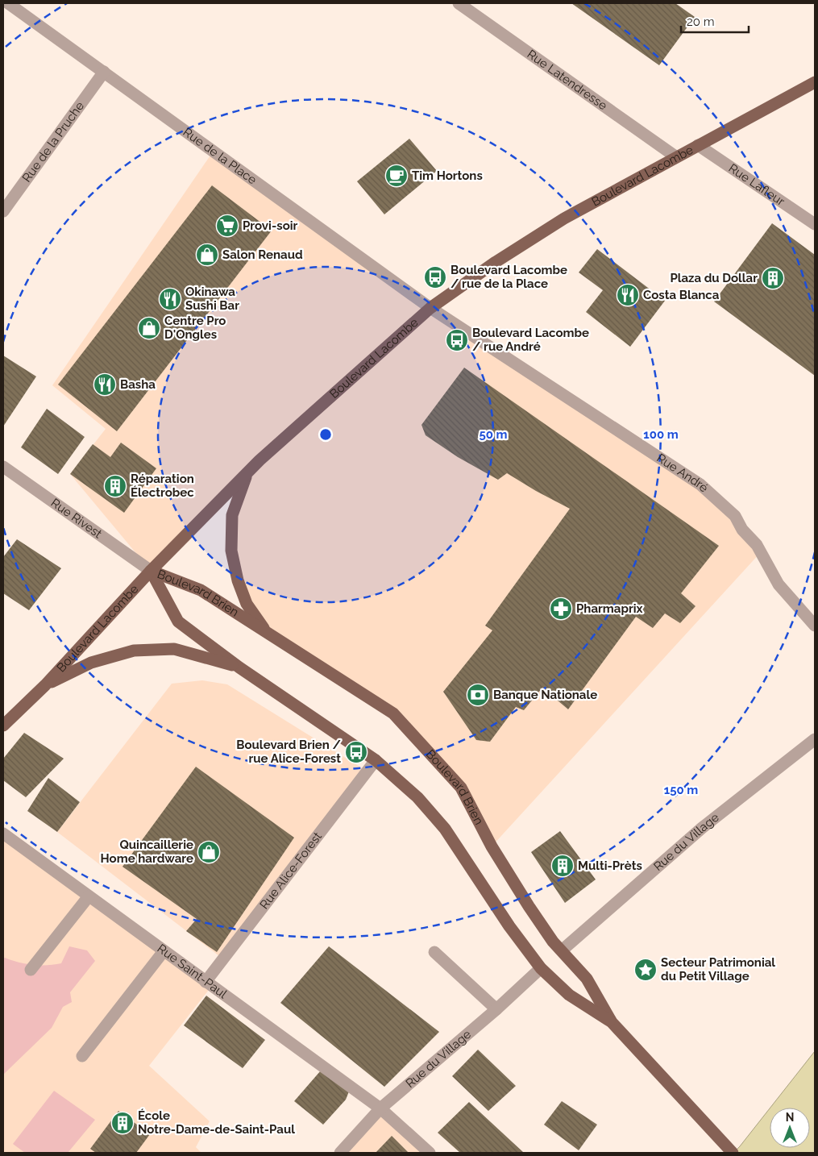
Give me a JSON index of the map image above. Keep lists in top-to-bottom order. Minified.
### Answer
{"streets":{"main road":["Boulevard Lacombe","Boulevard Brien"],"street":["Rue Latendresse","Rue de la Pruche","Rue de la Place","Rue Lafleur","Rue André","Rue Rivest","Rue du Village","Rue Alice-Forest","Rue Saint-Paul"]},"crossings":[["Rue Latendresse","Boulevard Lacombe"],["Rue de la Pruche","Rue de la Place"],["Rue de la Place","Boulevard Lacombe"],["Rue de la Place","Rue André"],["Boulevard Lacombe","Rue Lafleur"],["Boulevard Lacombe","Rue André"],["Boulevard Lacombe","Rue Rivest"],["Boulevard Lacombe","Boulevard Brien"],["Rue Rivest","Boulevard Brien"],["Boulevard Brien","Rue du Village"],["Boulevard Brien","Rue Alice-Forest"],["Rue du Village","Rue Saint-Paul"],["Rue Alice-Forest","Rue Saint-Paul"]],"places":{"cafe":["Tim Hortons"],"supermarket":["Provi-soir"],"shop":["Salon Renaud","Centre Pro D'Ongles","Quincaillerie Home hardware"],"bus stop":["Boulevard Lacombe / rue de la Place","Boulevard Lacombe / rue André","Boulevard Brien / rue Alice-Forest"],"building":["Plaza du Dollar","Réparation Électrobec","Multi-Prèts","École Notre-Dame-de-Saint-Paul"],"restaurant":["Costa Blanca","Okinawa Sushi Bar","Basha"],"pharmacy":["Pharmaprix"],"bank":["Banque Nationale"],"place":["Secteur Patrimonial du Petit Village"]},"scale_bar":"20 m","north":"top","rings":["50 m","100 m","150 m"]}
